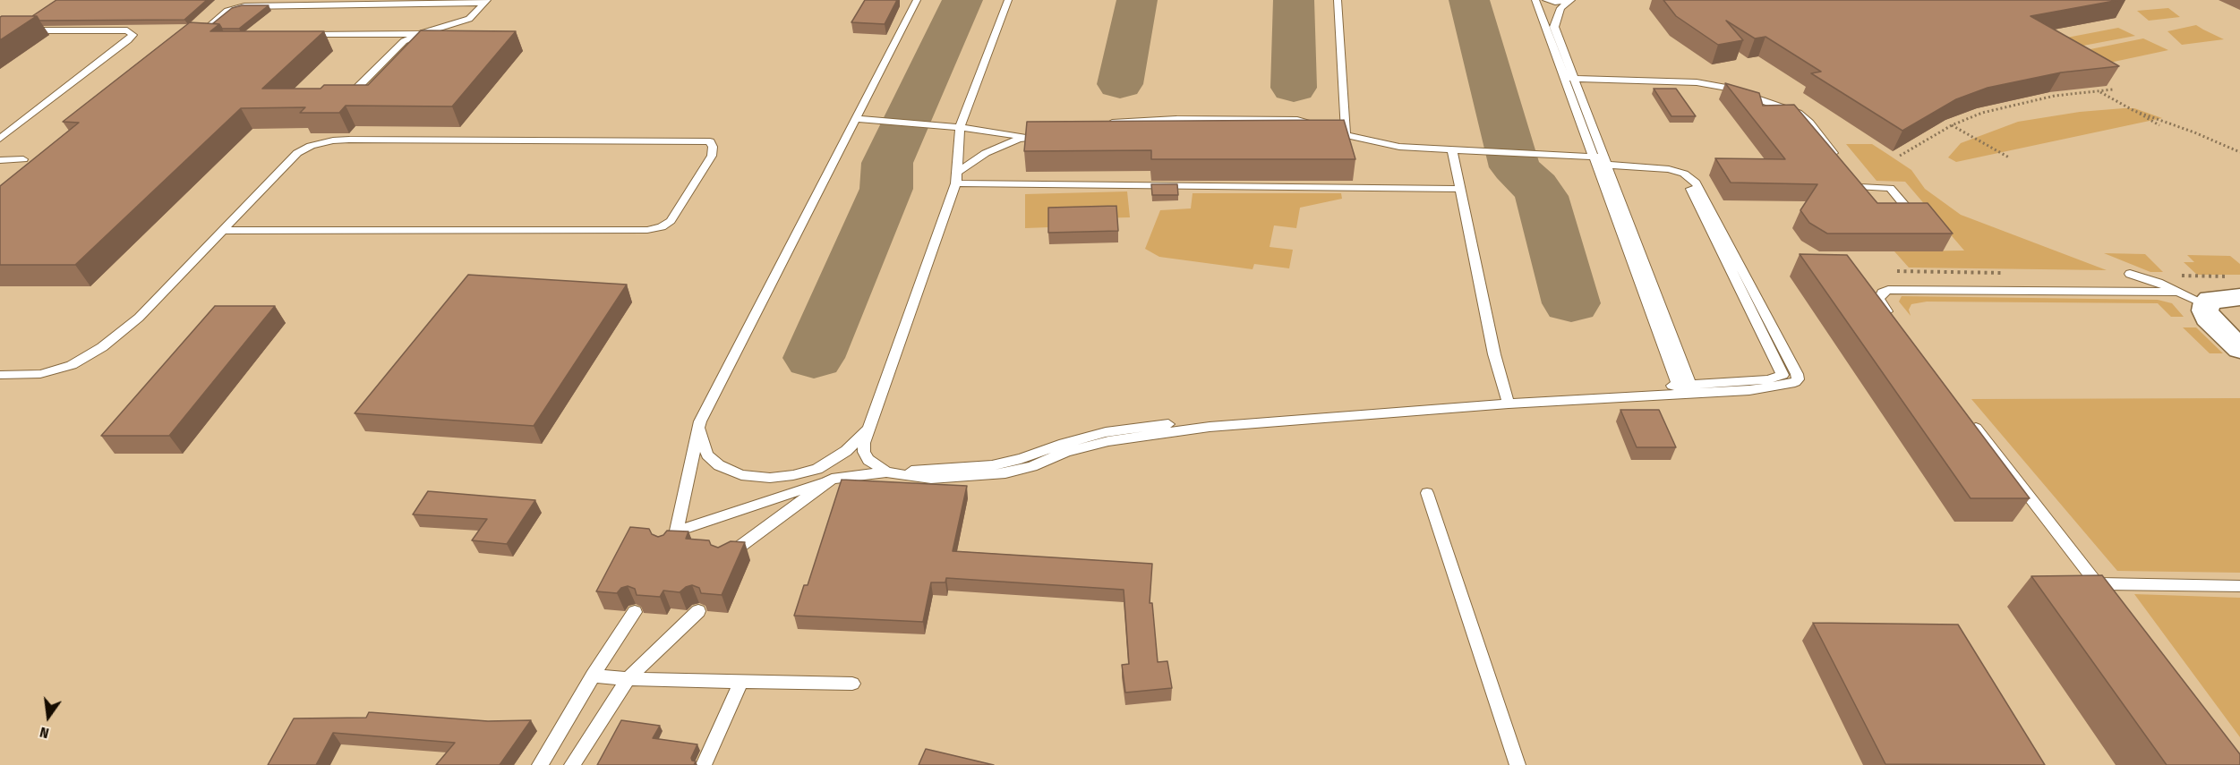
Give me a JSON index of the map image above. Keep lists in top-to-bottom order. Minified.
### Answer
{"north":"bottom"}
